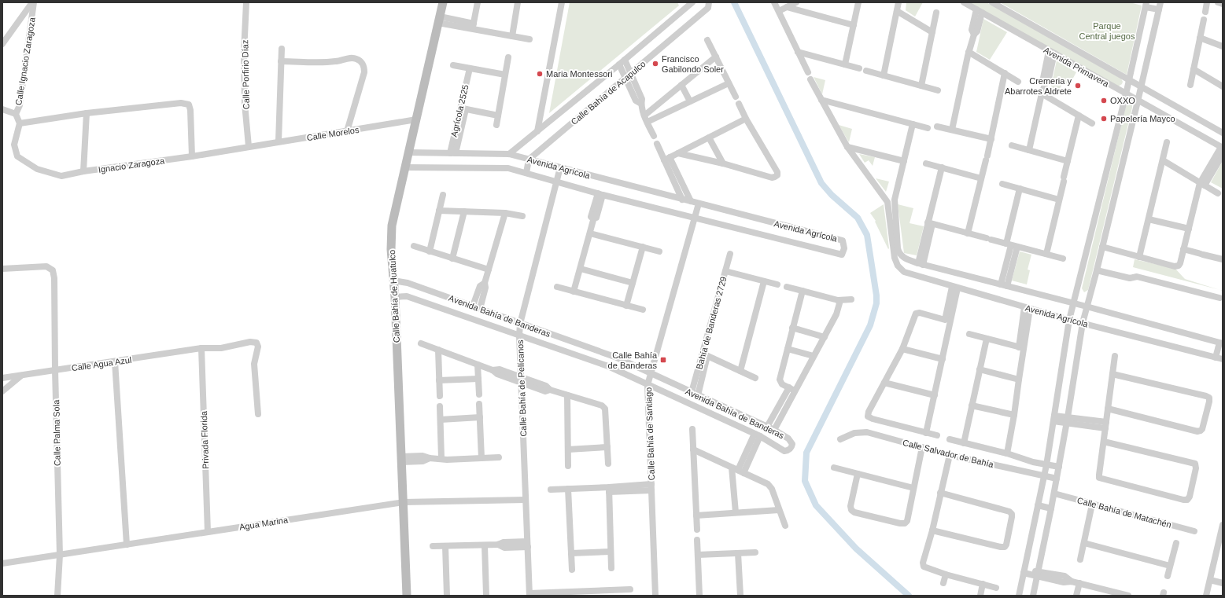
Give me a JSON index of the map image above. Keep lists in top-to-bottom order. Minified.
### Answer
{"streets":{"street":["Calle Ignacio Zaragoza","Avenida Primavera","Calle Porfirio Díaz","Calle Bahía de Acapulco","Agrícola 2525","Calle Morelos","Ignacio Zaragoza","Avenida Agrícola","Calle Bahía de Huatulco","Avenida Bahía de Banderas","Bahía de Banderas 2729","Calle Agua Azul","Calle Bahía de Pelícanos","Calle Palma Sola","Calle Bahía de Santiago","Privada Florida","Calle Salvador de Bahía","Calle Bahía de Matachén","Agua Marina"]},"crossings":[["Calle Ignacio Zaragoza","Ignacio Zaragoza"],["Calle Porfirio Díaz","Calle Morelos"],["Calle Porfirio Díaz","Ignacio Zaragoza"],["Calle Bahía de Acapulco","Avenida Agrícola"],["Agrícola 2525","Avenida Agrícola"],["Calle Morelos","Ignacio Zaragoza"],["Calle Morelos","Calle Bahía de Huatulco"],["Avenida Agrícola","Calle Bahía de Huatulco"],["Avenida Agrícola","Calle Bahía de Pelícanos"],["Avenida Agrícola","Calle Bahía de Santiago"],["Calle Bahía de Huatulco","Avenida Bahía de Banderas"],["Calle Bahía de Huatulco","Agua Marina"],["Avenida Bahía de Banderas","Bahía de Banderas 2729"],["Avenida Bahía de Banderas","Calle Bahía de Pelícanos"],["Avenida Bahía de Banderas","Calle Bahía de Santiago"],["Calle Agua Azul","Calle Palma Sola"],["Calle Agua Azul","Privada Florida"],["Calle Bahía de Pelícanos","Agua Marina"],["Calle Palma Sola","Agua Marina"],["Privada Florida","Agua Marina"]],"parks":["Parque Central juegos"],"places":{"other":["Francisco Gabilondo Soler","Maria Montessori","Cremeria y Abarrotes Aldrete","OXXO","Papelería Mayco"],"transit":["Calle Bahía de Banderas"]}}
